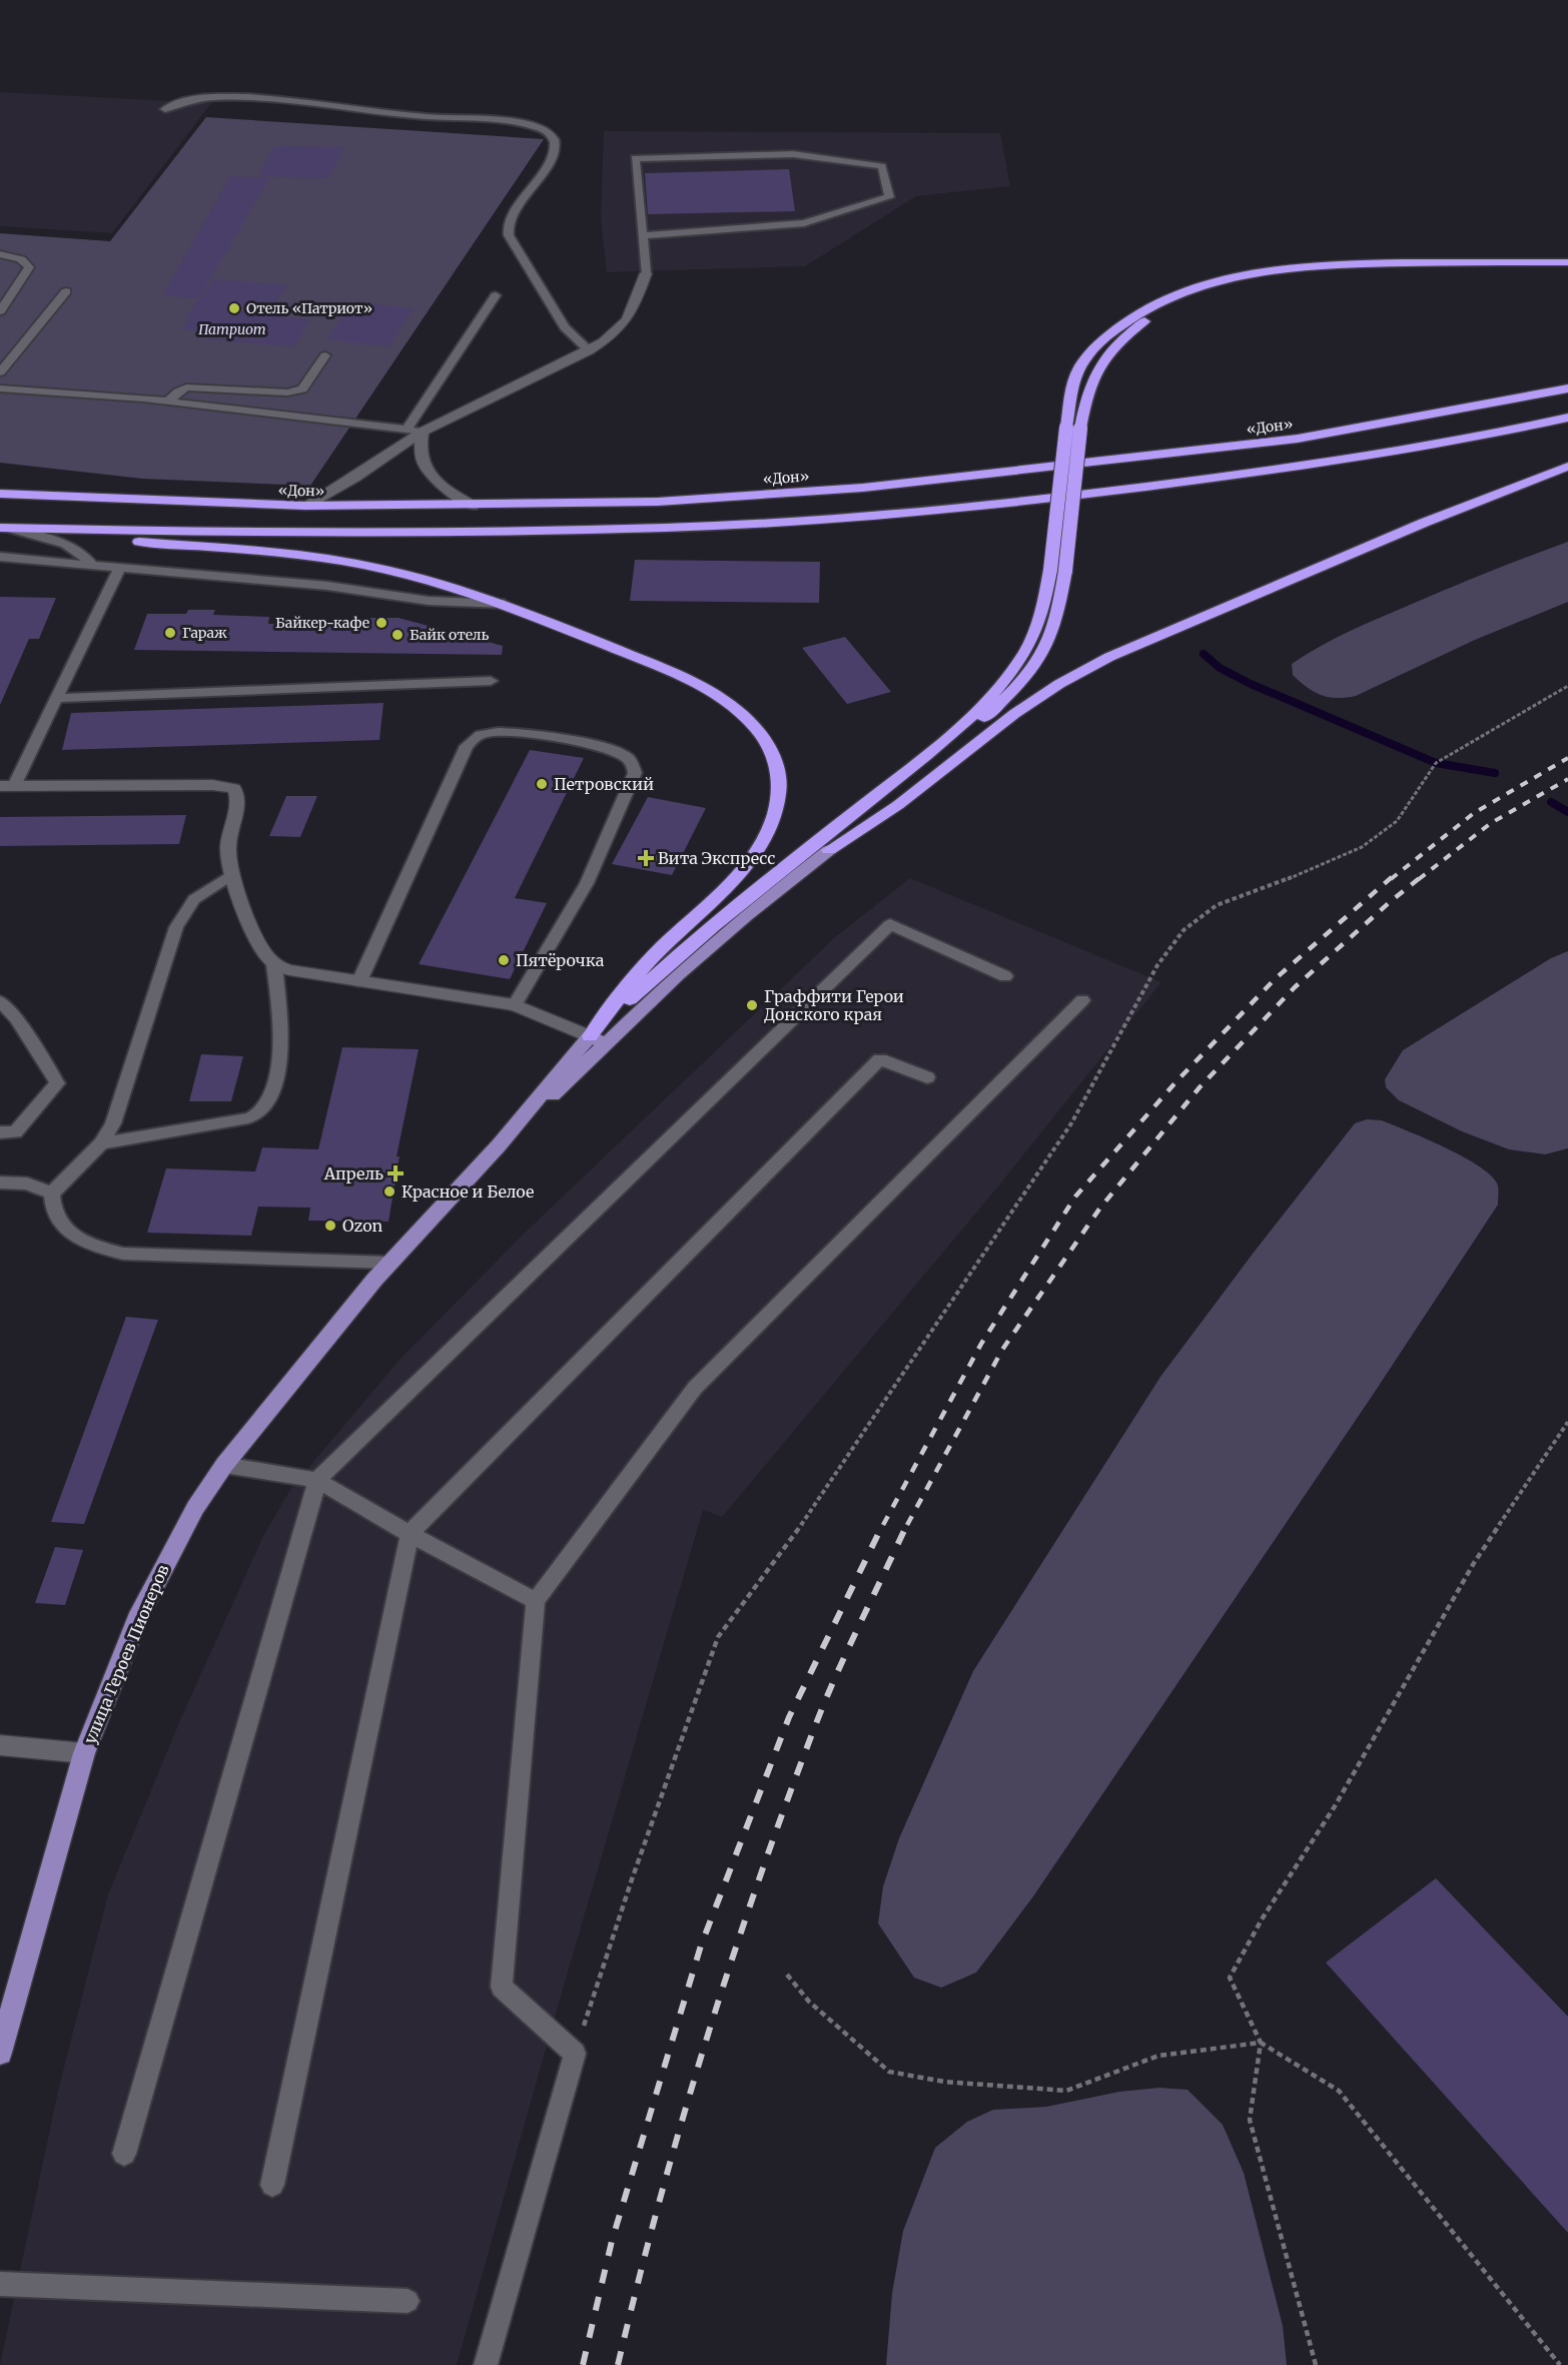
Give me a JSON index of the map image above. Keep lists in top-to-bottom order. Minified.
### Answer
{"streets":{"highway":["«Дон»"],"main road":["улица Героев Пионеров"]},"parks":["Патриот"],"places":{"other":["Отель «Патриот»","Байкер-кафе","Гараж","Байк отель","Петровский","Пятёрочка","Граффити Герои Донского края","Красное и Белое","Ozon"],"health":["Вита Экспресс","Апрель"]}}
